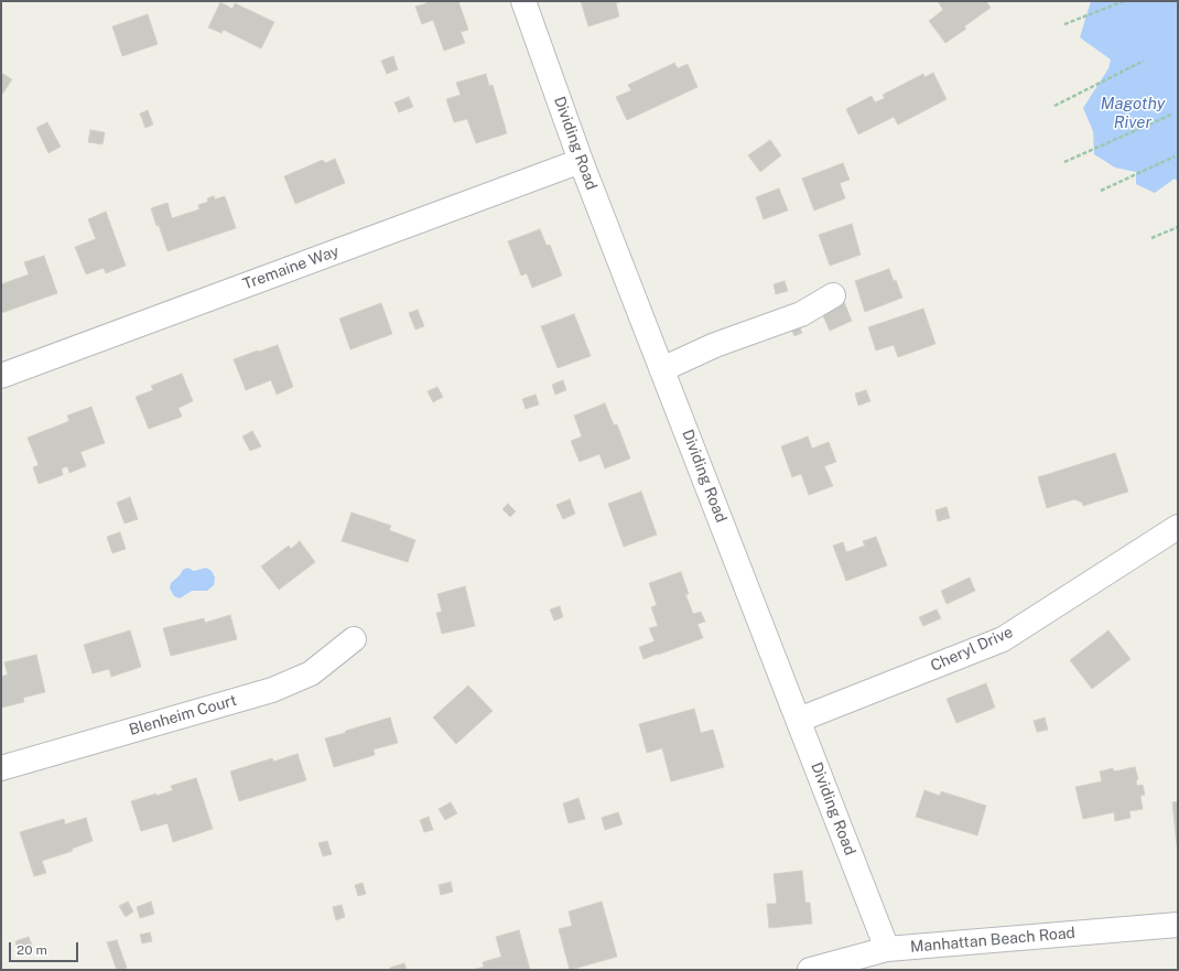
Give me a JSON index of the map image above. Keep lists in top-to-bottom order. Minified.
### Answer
{"streets":{"street":["Dividing Road","Tremaine Way","Cheryl Drive","Blenheim Court","Manhattan Beach Road"]},"crossings":[["Dividing Road","Tremaine Way"],["Dividing Road","Cheryl Drive"],["Dividing Road","Manhattan Beach Road"]],"water":["Magothy River"],"scale_bar":"20 m"}
